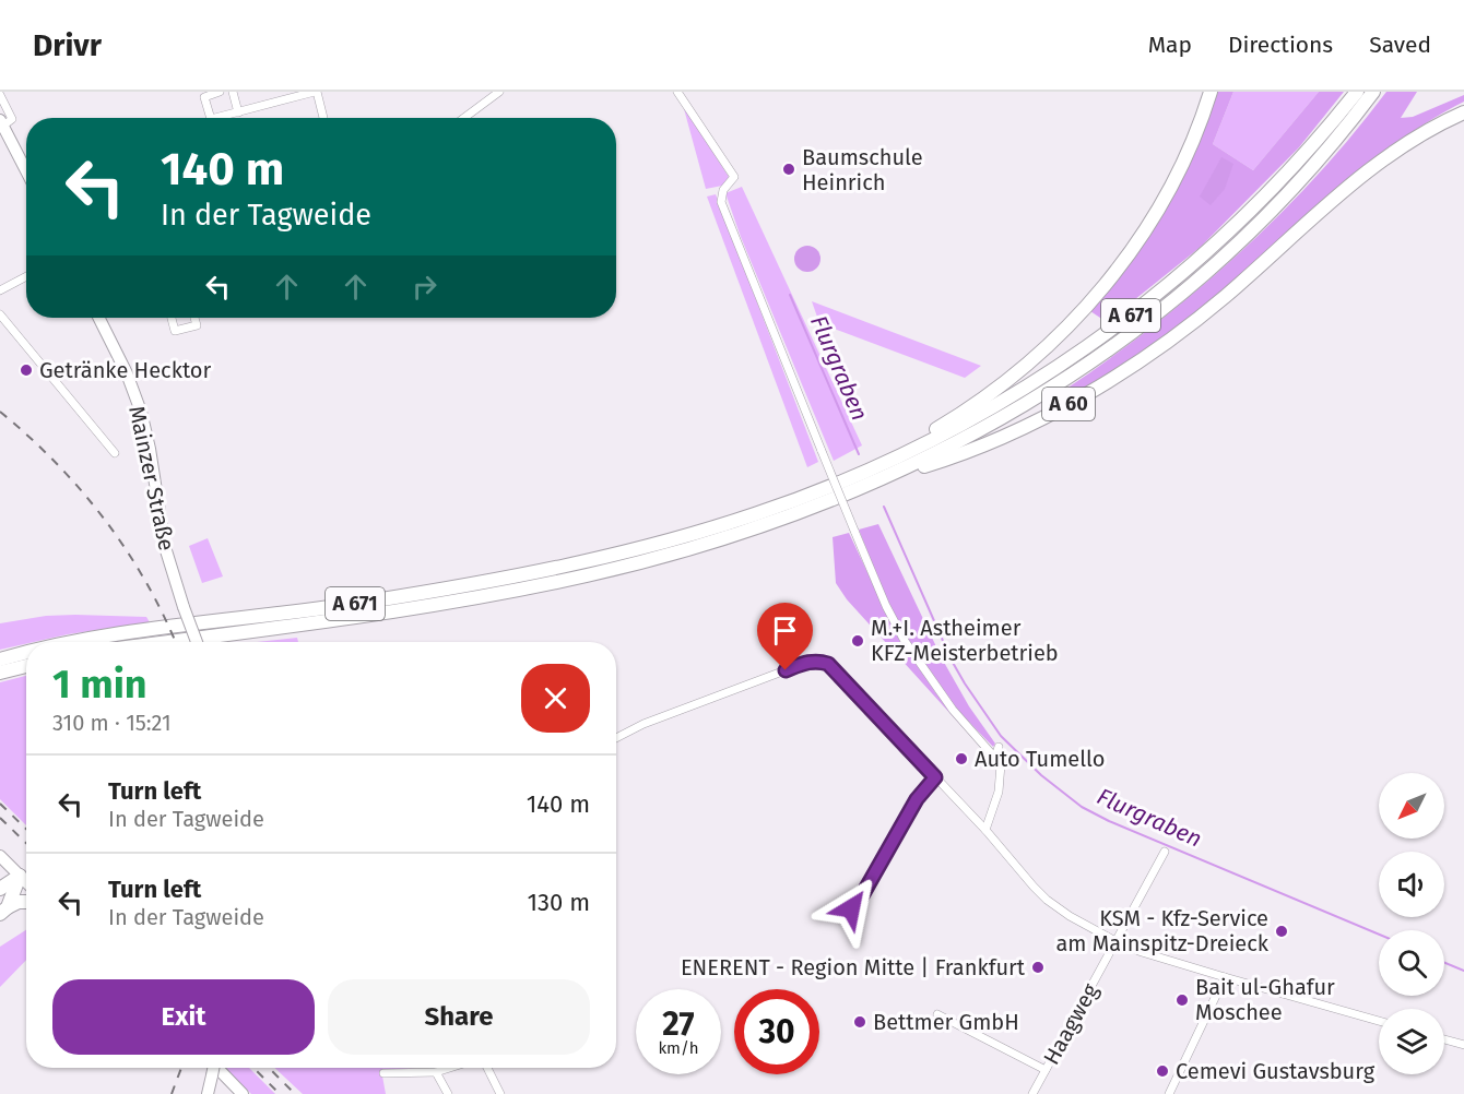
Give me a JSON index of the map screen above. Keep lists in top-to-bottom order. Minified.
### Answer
{"streets":{"highway":["A 671","A 60"],"main road":["Mainzer Straße"],"street":["Haagweg"]},"crossings":[["A 671","A 60"]],"water":["Flurgraben"],"places":["Baumschule Heinrich","Getränke Hecktor","M.+I. Astheimer KFZ-Meisterbetrieb","Auto Tumello","KSM - Kfz-Service am Mainspitz-Dreieck","ENERENT - Region Mitte | Frankfurt","Bait ul-Ghafur Moschee","Bettmer GmbH","Cemevi Gustavsburg"],"north":"bottom left","page":{"header":"Drivr","nav":["Map","Directions","Saved"],"turn":["140 m","In der Tagweide"],"heading":["1 min","310 m · 15:21"],"list":[{"name":"Turn left","note":"In der Tagweide","value":"140 m"},{"name":"Turn left","note":"In der Tagweide","value":"130 m"}],"buttons":["Exit","Share"],"speed":"27 km/h","limit":"30"}}
